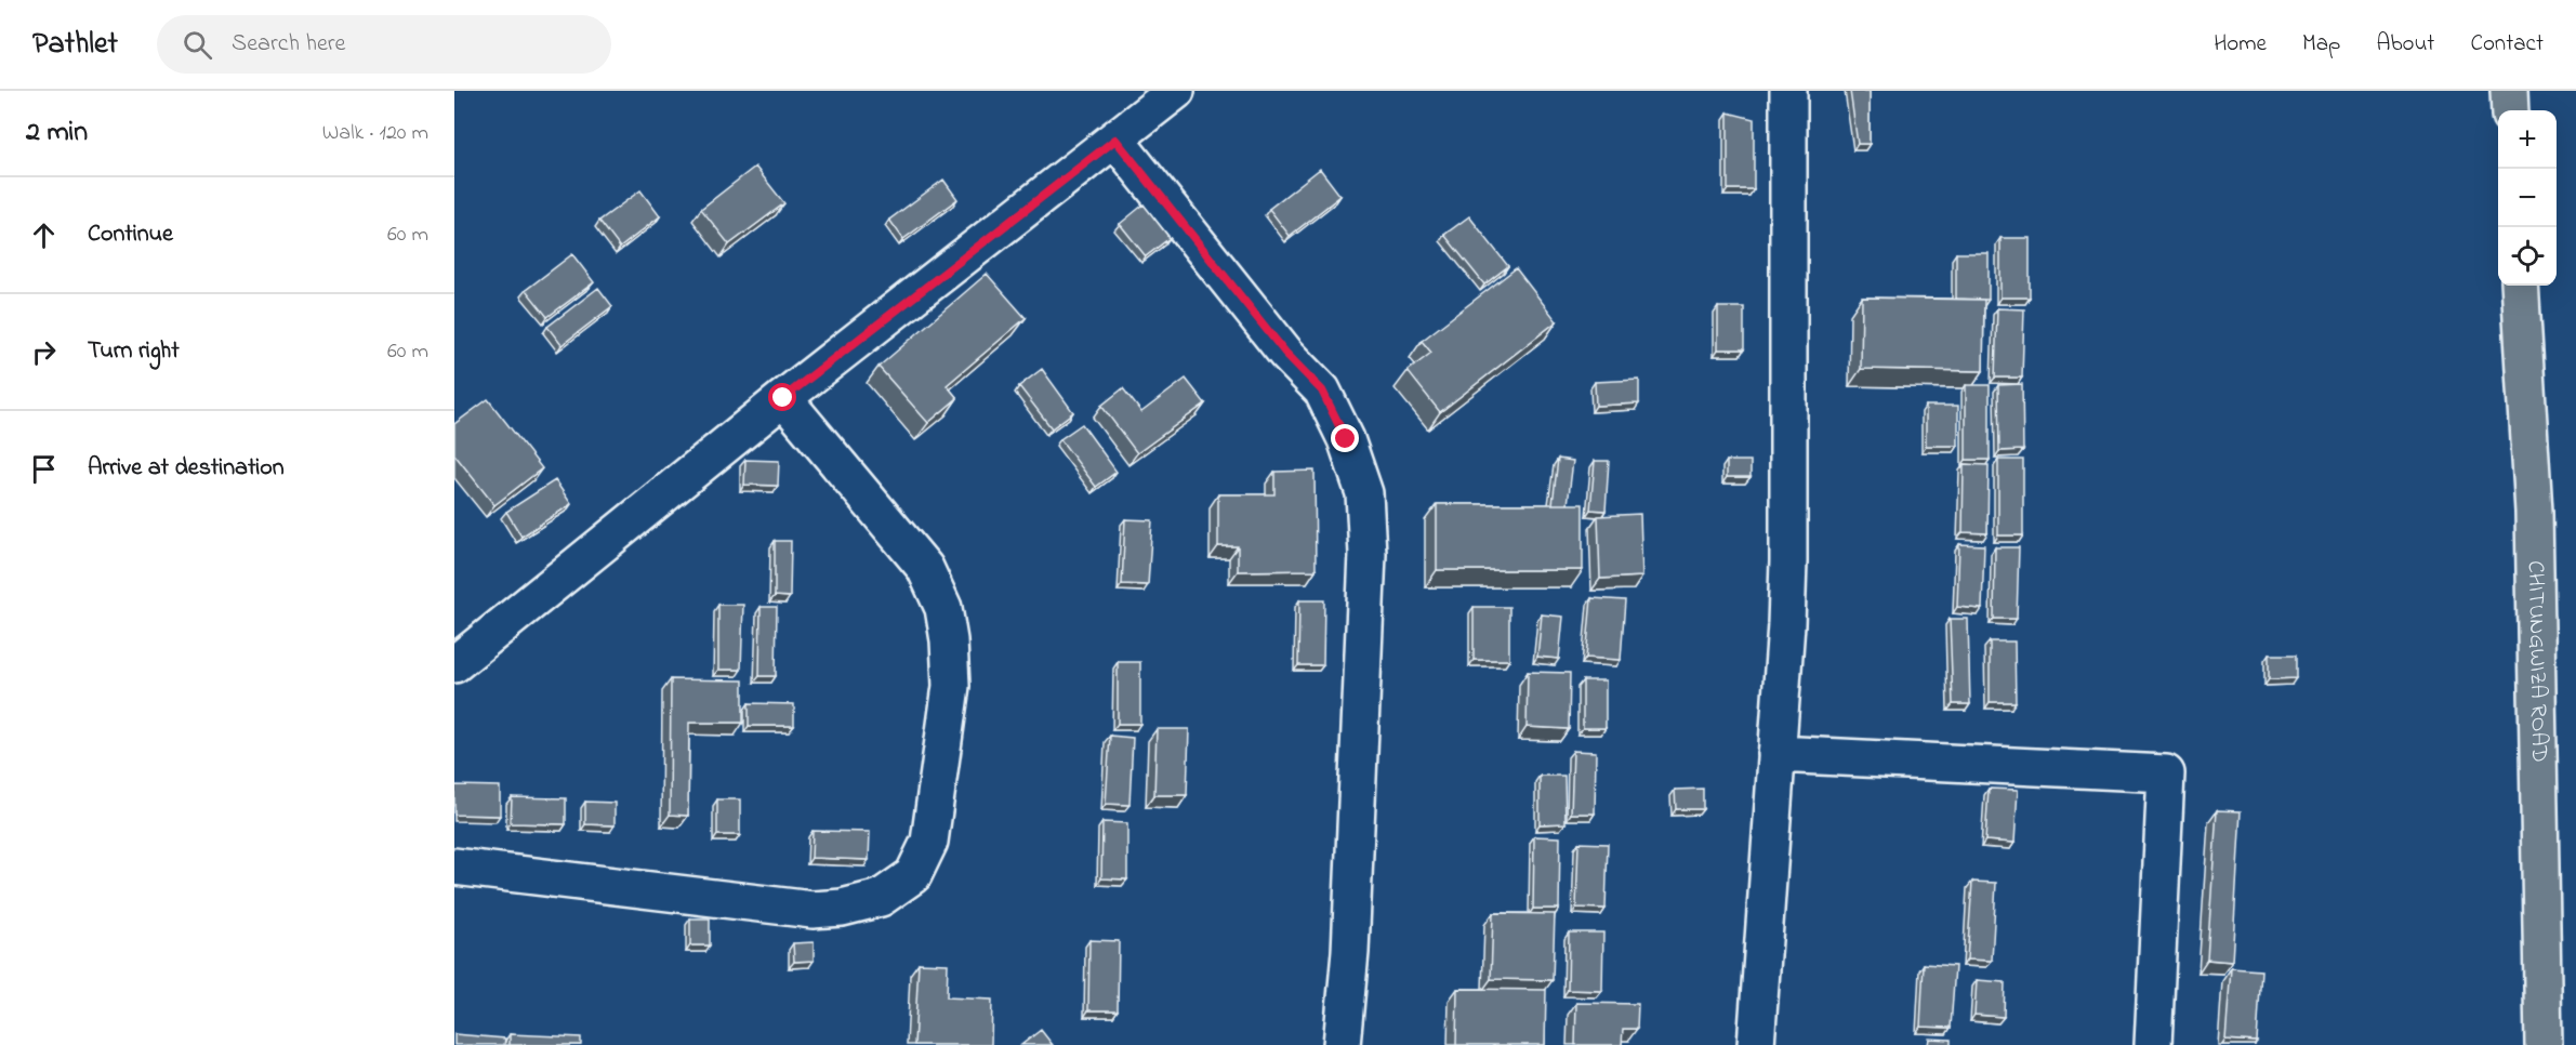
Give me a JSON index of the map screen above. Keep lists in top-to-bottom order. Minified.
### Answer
{"streets":{"main road":["CHITUNGWIZA ROAD"]},"page":{"header":"Pathlet","search":"Search here","nav":["Home","Map","About","Contact"],"heading":["2 min","Walk · 120 m"],"map_buttons":["+","−"],"list":[["Continue","60 m"],["Turn right","60 m"],"Arrive at destination"]}}
